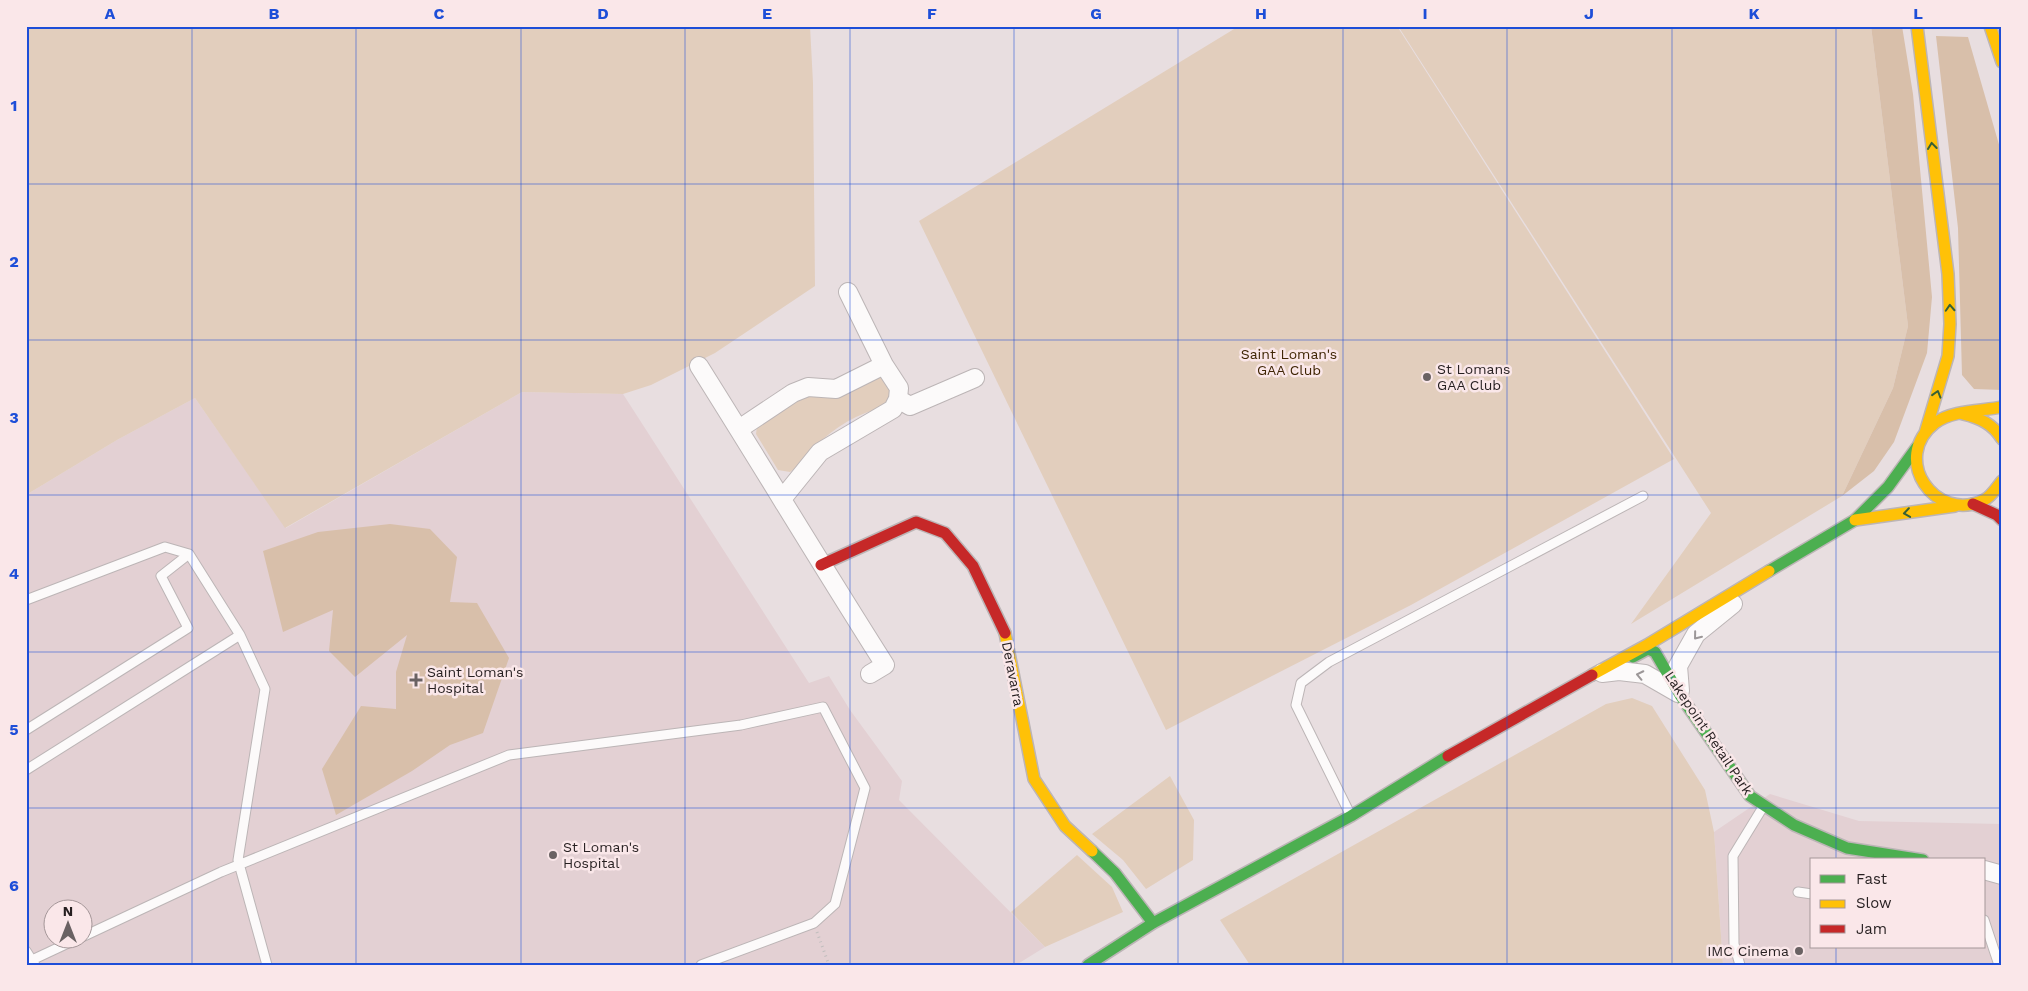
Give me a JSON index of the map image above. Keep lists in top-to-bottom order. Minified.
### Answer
{"streets":{"main road":["Deravarra","Lakepoint Retail Park"]},"parks":["Saint Loman's GAA Club"],"places":{"other":["St Lomans GAA Club","St Loman's Hospital","IMC Cinema"],"health":["Saint Loman's Hospital"]},"legend":["Fast","Slow","Jam"],"north":"top","grid":{"columns":["A","B","C","D","E","F","G","H","I","J","K","L"],"rows":["1","2","3","4","5","6"]}}
